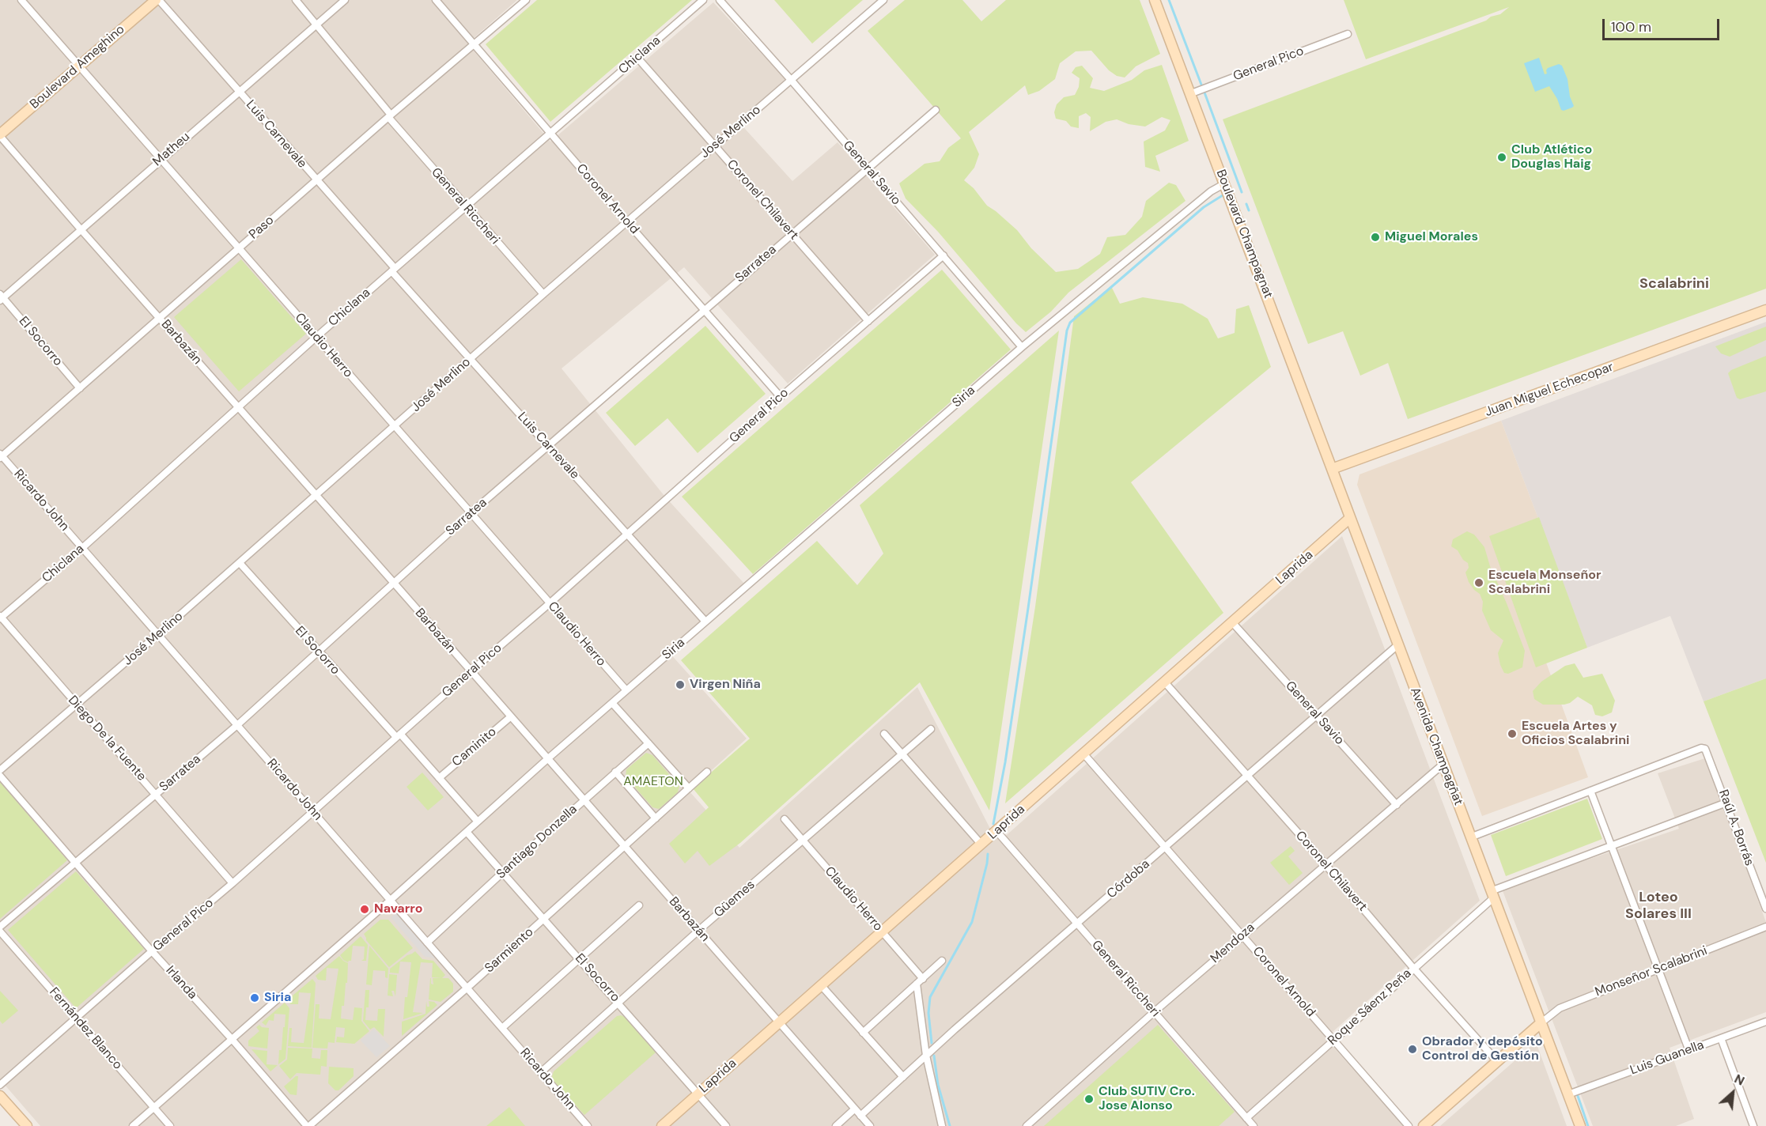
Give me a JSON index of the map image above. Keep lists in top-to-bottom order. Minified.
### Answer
{"streets":{"main road":["Boulevard Ameghino","Boulevard Champagnat","Juan Miguel Echecopar","Laprida","Avenida Champagñat"],"street":["Chiclana","General Pico","José Merlino","Luis Carnevale","Matheu","General Savio","Coronel Arnold","Coronel Chilavert","General Riccheri","Paso","Sarratea","El Socorro","Barbazán","Claudio Herro","Siria","Ricardo John","Diego De la Fuente","Caminito","Raúl A. Borrás","Santiago Donzella","Córdoba","Güemes","Mendoza","Sarmiento","Monseñor Scalabrini","Irlanda","Roque Sáenz Peña","Fernández Blanco","Luis Guanella"]},"crossings":[["Chiclana","Luis Carnevale"],["Chiclana","Coronel Arnold"],["Chiclana","Coronel Chilavert"],["Chiclana","General Riccheri"],["Chiclana","Barbazán"],["Chiclana","Claudio Herro"],["Chiclana","Ricardo John"],["Chiclana","Diego De la Fuente"],["General Pico","Luis Carnevale"],["General Pico","General Savio"],["General Pico","Coronel Arnold"],["General Pico","Coronel Chilavert"],["General Pico","Boulevard Champagnat"],["General Pico","El Socorro"],["General Pico","Barbazán"],["General Pico","Claudio Herro"],["General Pico","Ricardo John"],["General Pico","Diego De la Fuente"],["General Pico","Irlanda"],["General Pico","Fernández Blanco"],["Boulevard Ameghino","Barbazán"],["Boulevard Ameghino","Claudio Herro"],["José Merlino","Luis Carnevale"],["José Merlino","General Savio"],["José Merlino","Coronel Arnold"],["José Merlino","Coronel Chilavert"],["José Merlino","General Riccheri"],["José Merlino","El Socorro"],["José Merlino","Barbazán"],["José Merlino","Claudio Herro"],["José Merlino","Ricardo John"],["José Merlino","Diego De la Fuente"],["Luis Carnevale","Matheu"],["Luis Carnevale","Paso"],["Luis Carnevale","Sarratea"],["Luis Carnevale","Siria"],["Matheu","General Riccheri"],["Matheu","El Socorro"],["Matheu","Barbazán"],["Matheu","Claudio Herro"],["General Savio","Sarratea"],["General Savio","Siria"],["General Savio","Laprida"],["General Savio","Córdoba"],["General Savio","Mendoza"],["Coronel Arnold","Paso"],["Coronel Arnold","Sarratea"],["Coronel Arnold","Laprida"],["Coronel Arnold","Córdoba"],["Coronel Arnold","Mendoza"],["Coronel Arnold","Roque Sáenz Peña"],["Coronel Chilavert","Sarratea"],["Coronel Chilavert","Laprida"],["Coronel Chilavert","Córdoba"],["Coronel Chilavert","Mendoza"],["Coronel Chilavert","Roque Sáenz Peña"],["General Riccheri","Paso"],["General Riccheri","Laprida"],["General Riccheri","Córdoba"],["General Riccheri","Mendoza"],["General Riccheri","Roque Sáenz Peña"],["Paso","El Socorro"],["Paso","Barbazán"],["Paso","Claudio Herro"],["Paso","Ricardo John"],["Boulevard Champagnat","Juan Miguel Echecopar"],["Boulevard Champagnat","Siria"],["Boulevard Champagnat","Avenida Champagñat"],["Sarratea","El Socorro"],["Sarratea","Barbazán"],["Sarratea","Claudio Herro"],["Sarratea","Ricardo John"],["Sarratea","Diego De la Fuente"],["Sarratea","Irlanda"],["El Socorro","Siria"],["El Socorro","Laprida"],["El Socorro","Caminito"],["El Socorro","Santiago Donzella"],["El Socorro","Güemes"],["El Socorro","Sarmiento"],["Barbazán","Siria"],["Barbazán","Laprida"],["Barbazán","Caminito"],["Barbazán","Santiago Donzella"],["Barbazán","Córdoba"],["Barbazán","Güemes"],["Barbazán","Sarmiento"],["Claudio Herro","Siria"],["Claudio Herro","Laprida"],["Claudio Herro","Güemes"],["Juan Miguel Echecopar","Avenida Champagñat"],["Siria","Ricardo John"],["Siria","Irlanda"],["Siria","Fernández Blanco"],["Ricardo John","Santiago Donzella"],["Ricardo John","Güemes"],["Ricardo John","Sarmiento"],["Laprida","Avenida Champagñat"],["Avenida Champagñat","Córdoba"],["Avenida Champagñat","Mendoza"],["Avenida Champagñat","Monseñor Scalabrini"],["Avenida Champagñat","Roque Sáenz Peña"],["Avenida Champagñat","Luis Guanella"],["Raúl A. Borrás","Roque Sáenz Peña"],["Sarmiento","Irlanda"]],"districts":["Scalabrini","Loteo Solares III"],"parks":["AMAETON"],"places":["Club Atlético Douglas Haig","Miguel Morales","Escuela Monseñor Scalabrini","Virgen Niña","Escuela Artes y Oficios Scalabrini","Navarro","Siria","Obrador y depósito Control de Gestión","Club SUTIV Cro. Jose Alonso"],"scale_bar":"100 m","north":"top right"}
